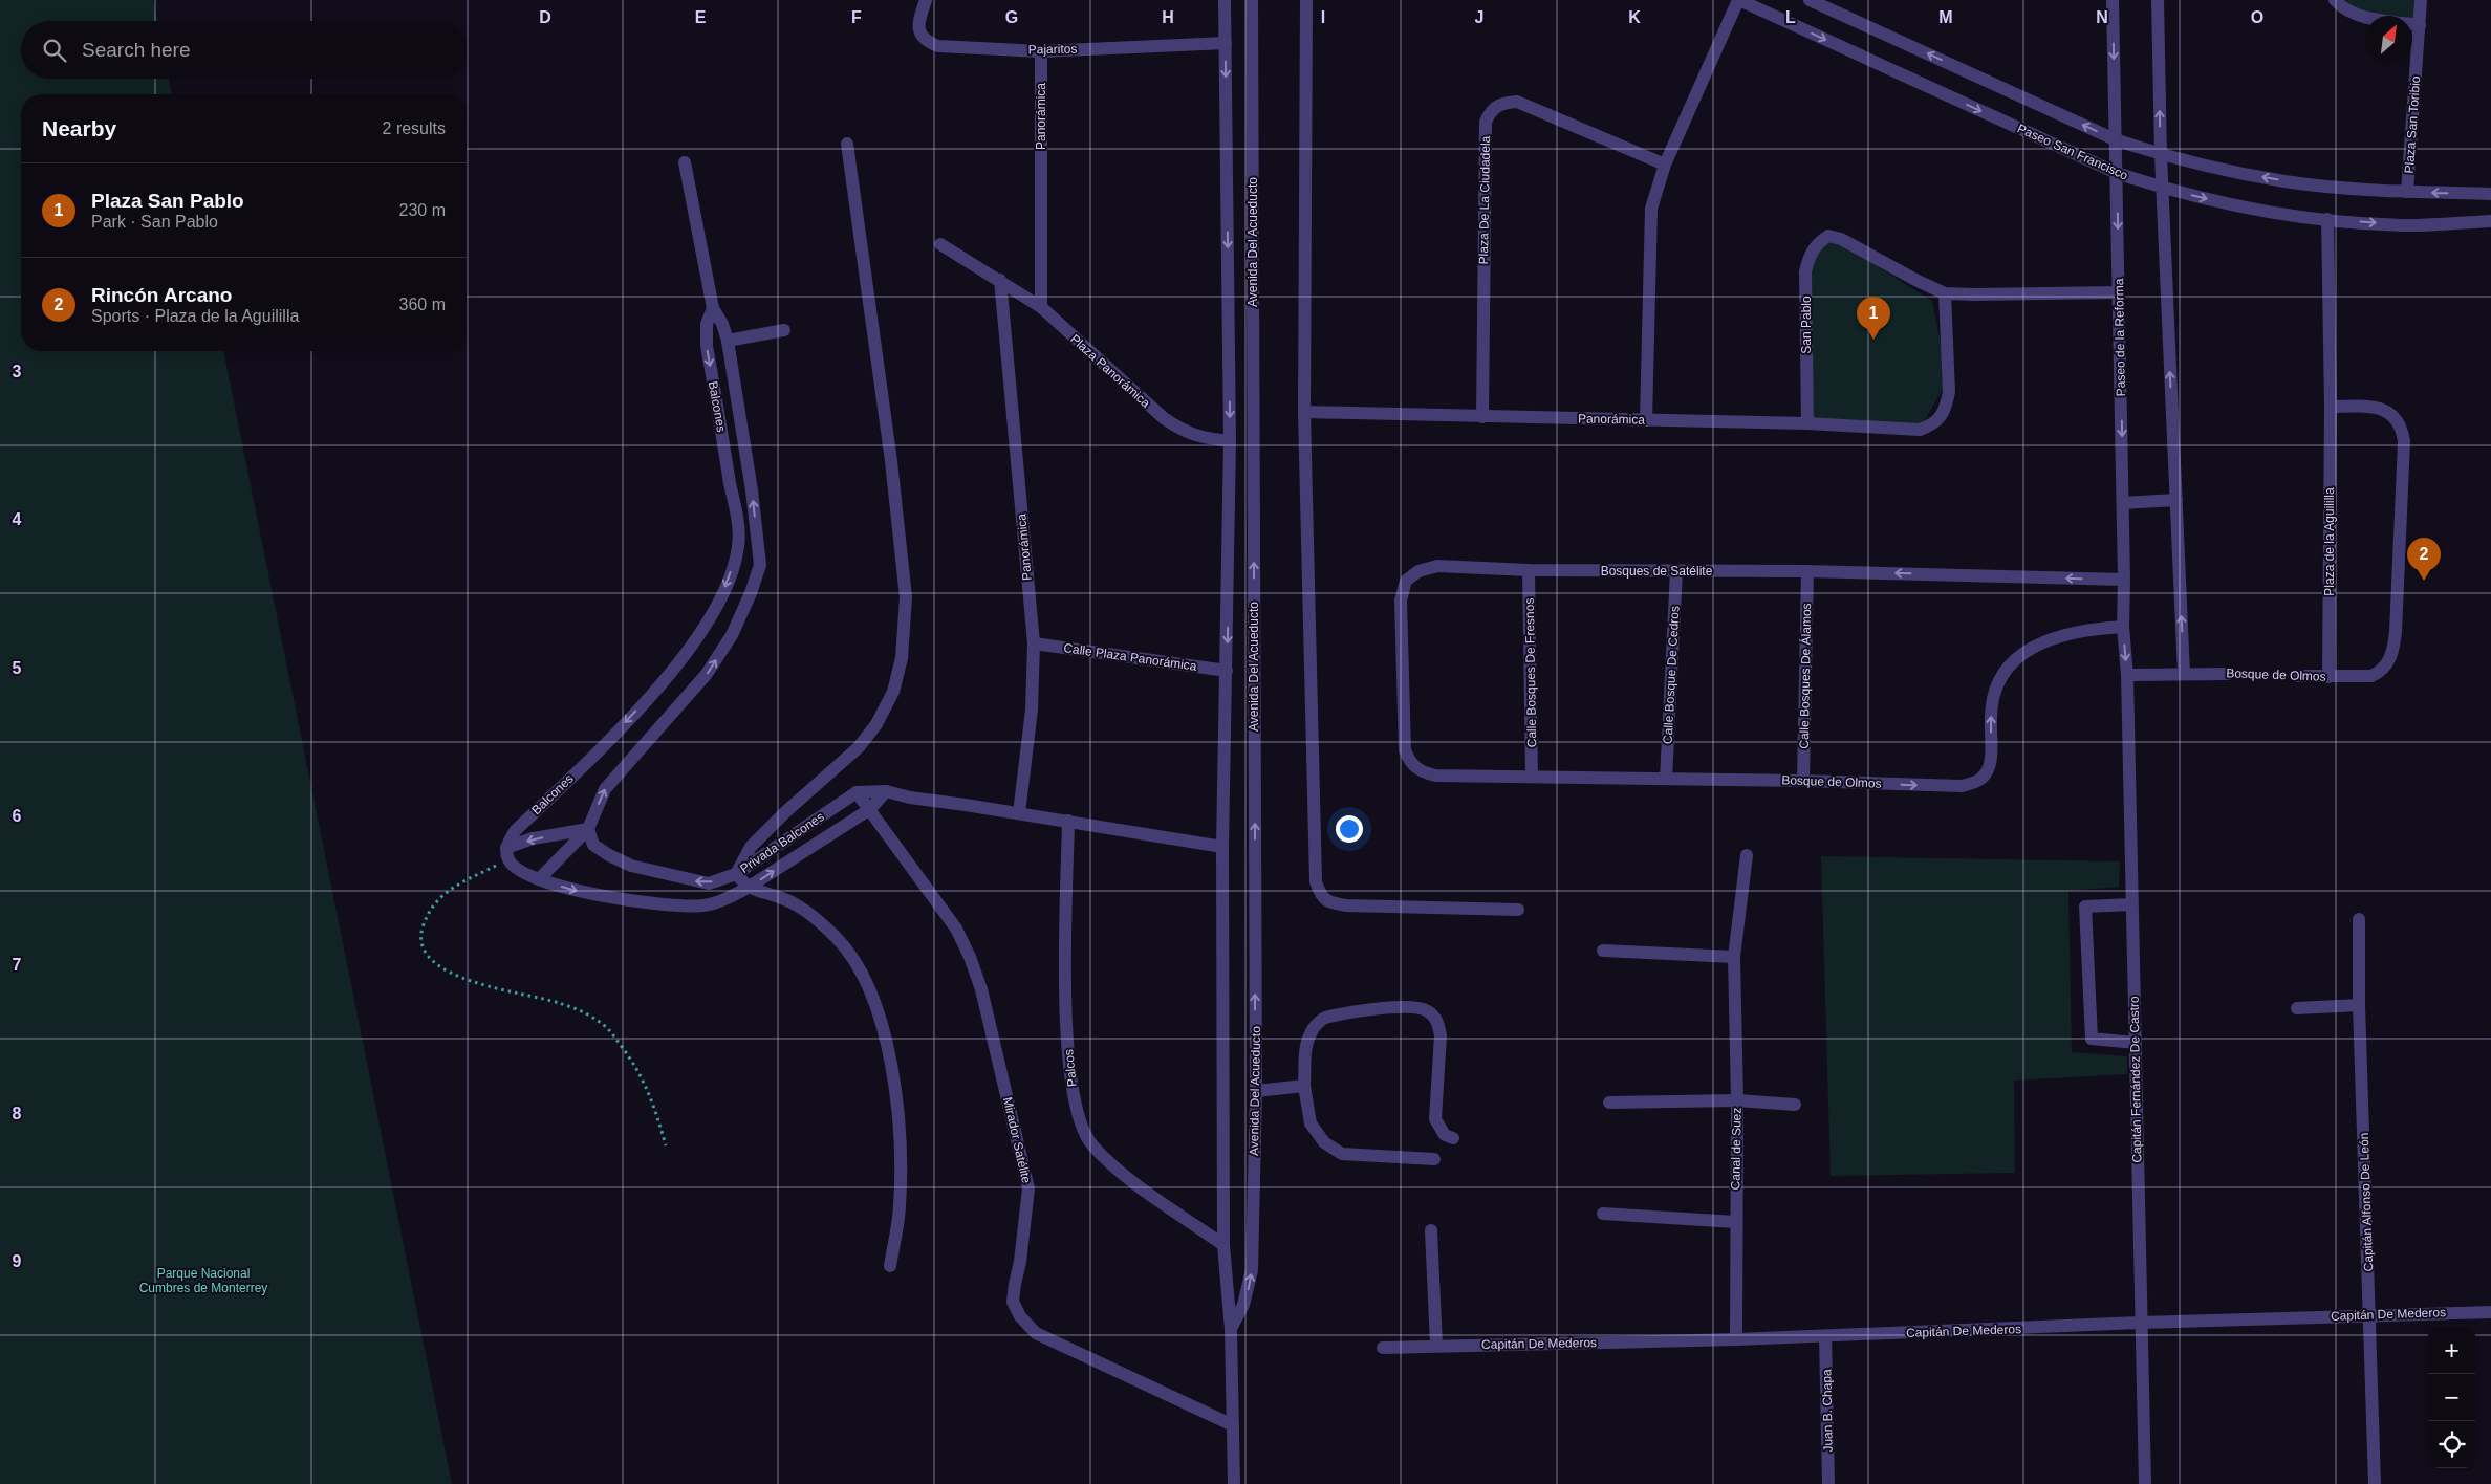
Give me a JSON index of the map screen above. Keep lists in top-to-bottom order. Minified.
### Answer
{"streets":{"street":["Pajaritos","Panorámica","Plaza San Toribio","Paseo San Francisco","Plaza De La Ciudadela","Avenida Del Acueducto","San Pablo","Paseo de la Reforma","Plaza Panorámica","Balcones","Plaza de la Aguililla","Bosques de Satélite","Calle Plaza Panorámica","Calle Bosques De Fresnos","Calle Bosque De Cedros","Bosque de Olmos","Calle Bosques De Álamos","Privada Balcones","Palcos","Capitán Fernández De Castro","Mirador Satélite","Canal de Suez","Capitán Alfonso De León","Capitán De Mederos","Juan B. Chapa"]},"crossings":[["Pajaritos","Panorámica"],["Pajaritos","Avenida Del Acueducto"],["Panorámica","Plaza De La Ciudadela"],["Panorámica","San Pablo"],["Panorámica","Plaza Panorámica"],["Panorámica","Calle Plaza Panorámica"],["Paseo San Francisco","Paseo de la Reforma"],["Paseo San Francisco","Plaza de la Aguililla"],["Avenida Del Acueducto","Plaza Panorámica"],["Avenida Del Acueducto","Calle Plaza Panorámica"],["Avenida Del Acueducto","Palcos"],["Avenida Del Acueducto","Mirador Satélite"],["Paseo de la Reforma","Bosques de Satélite"],["Paseo de la Reforma","Bosque de Olmos"],["Paseo de la Reforma","Capitán Fernández De Castro"],["Balcones","Privada Balcones"],["Plaza de la Aguililla","Bosque de Olmos"],["Bosques de Satélite","Calle Bosques De Fresnos"],["Bosques de Satélite","Calle Bosque De Cedros"],["Bosques de Satélite","Bosque de Olmos"],["Bosques de Satélite","Calle Bosques De Álamos"],["Calle Bosques De Fresnos","Bosque de Olmos"],["Calle Bosque De Cedros","Bosque de Olmos"],["Bosque de Olmos","Calle Bosques De Álamos"],["Bosque de Olmos","Capitán Fernández De Castro"],["Privada Balcones","Mirador Satélite"],["Capitán Fernández De Castro","Capitán De Mederos"],["Canal de Suez","Capitán De Mederos"],["Capitán Alfonso De León","Capitán De Mederos"],["Capitán De Mederos","Juan B. Chapa"]],"parks":["Parque Nacional Cumbres de Monterrey"],"north":"top right","page":{"search":"Search here","heading":["Nearby","2 results"],"list":[{"mark":"1","name":"Plaza San Pablo","note":"Park · San Pablo","value":"230 m"},{"mark":"2","name":"Rincón Arcano","note":"Sports · Plaza de la Aguililla","value":"360 m"}],"pins":["1","2"],"map_buttons":["+","−"]},"grid":{"columns":["D","E","F","G","H","I","J","K","L","M","N","O"],"rows":["3","4","5","6","7","8","9"]}}
